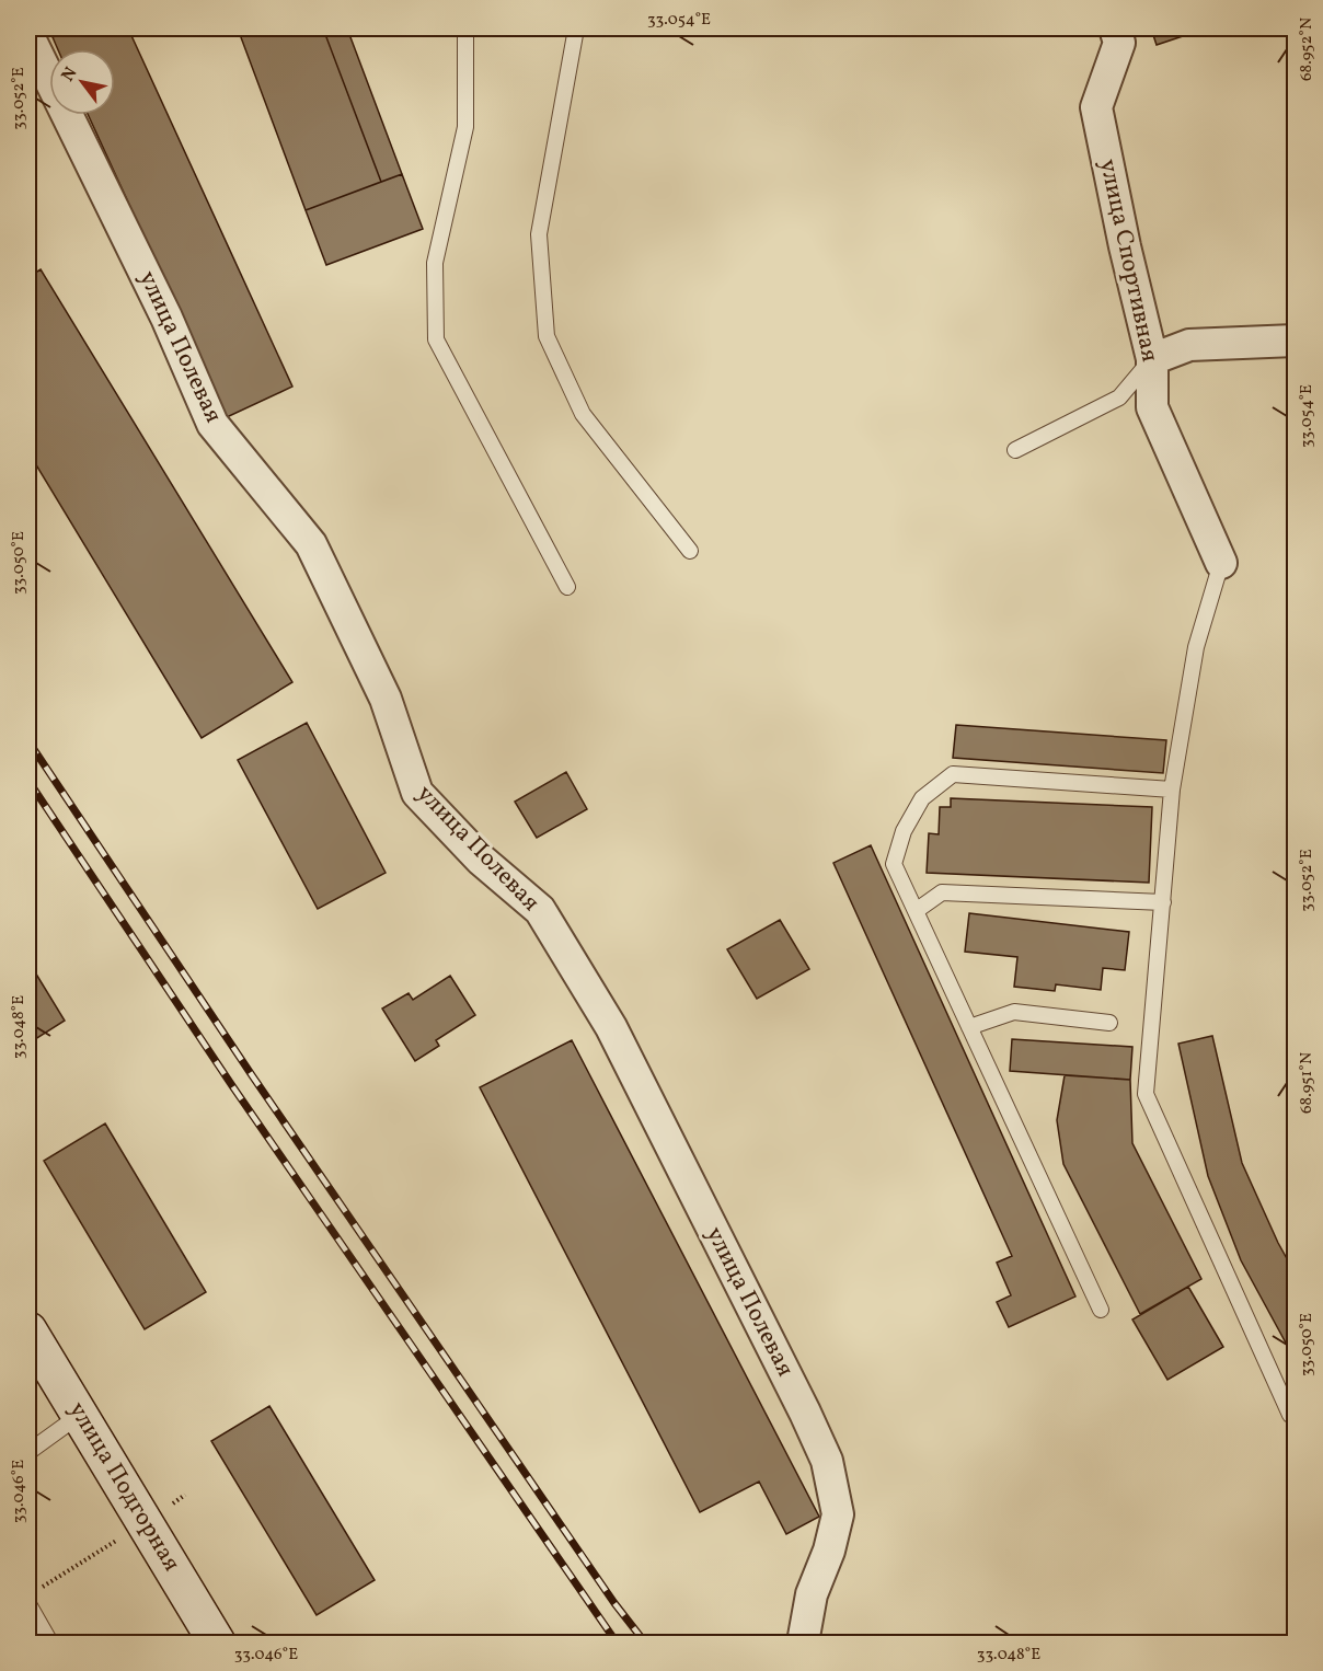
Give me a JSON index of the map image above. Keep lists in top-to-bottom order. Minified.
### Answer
{"streets":{"main road":["улица Подгорная"],"street":["улица Спортивная","улица Полевая"]},"north":"top left","coordinates":["33.054°E","68.952°N","33.052°E","33.050°E","33.048°E","68.951°N","33.046°E"]}
